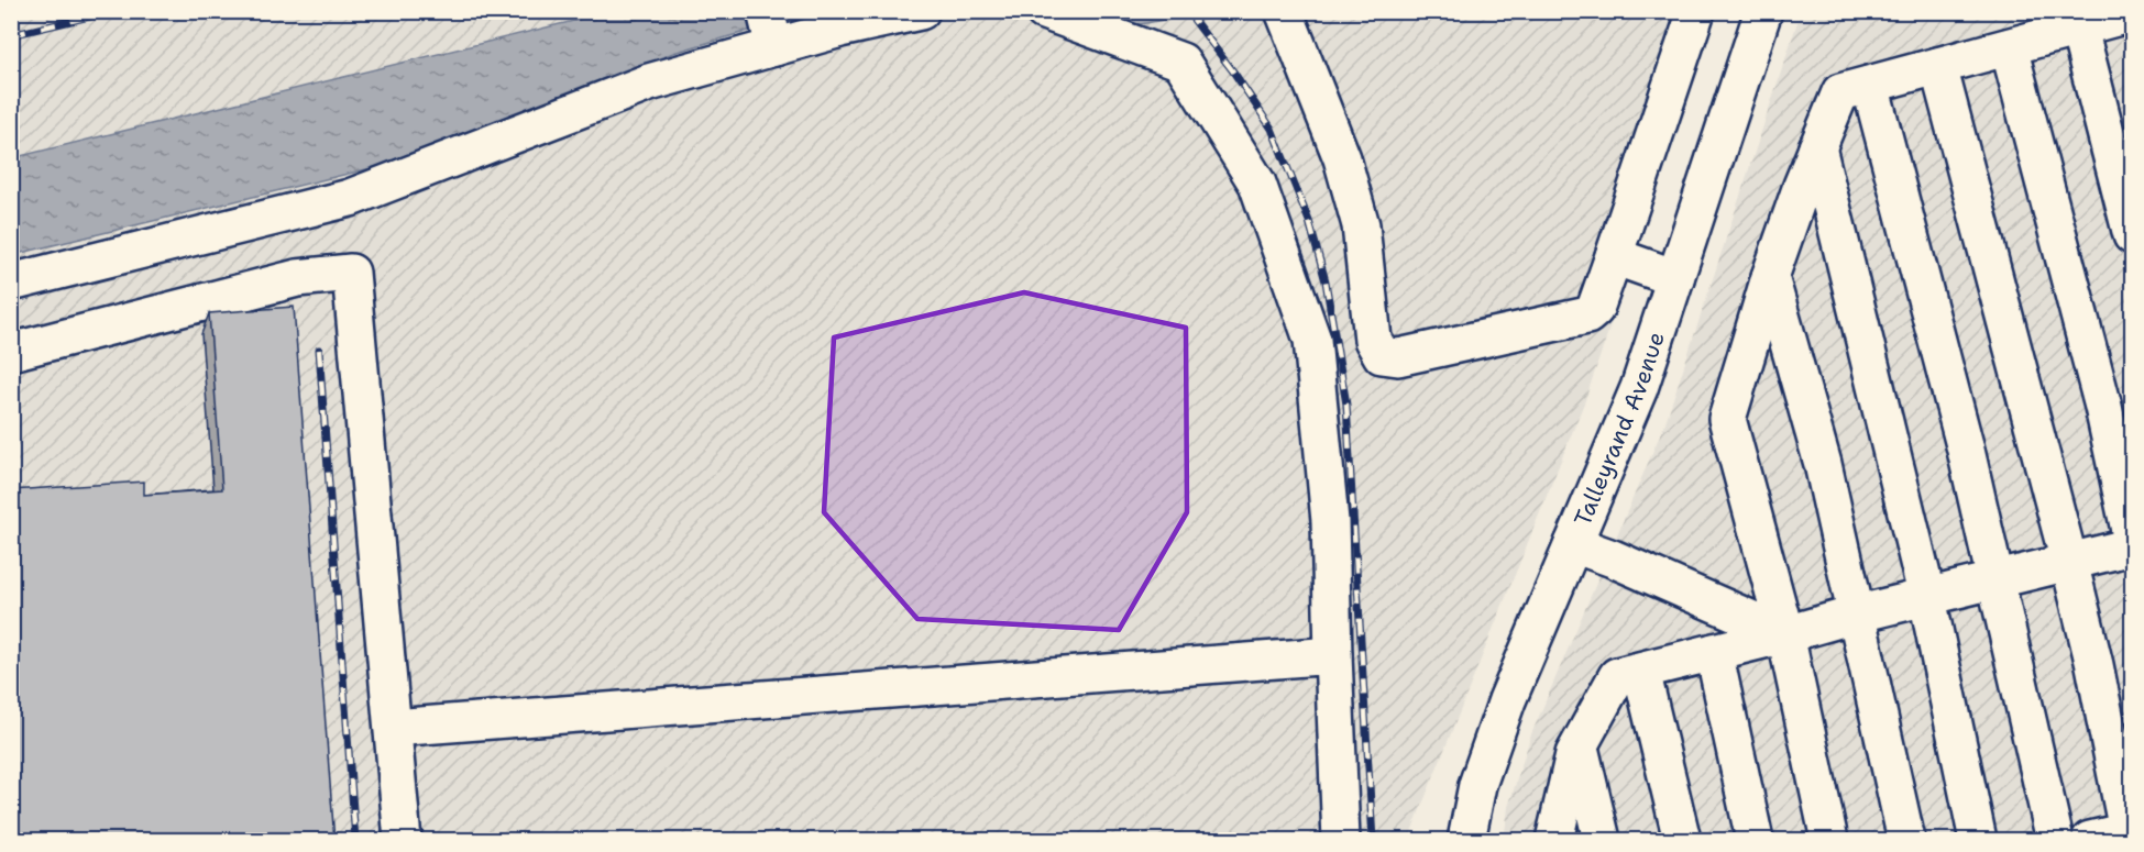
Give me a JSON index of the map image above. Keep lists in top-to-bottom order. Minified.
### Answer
{"streets":{"street":["Talleyrand Avenue"]}}
